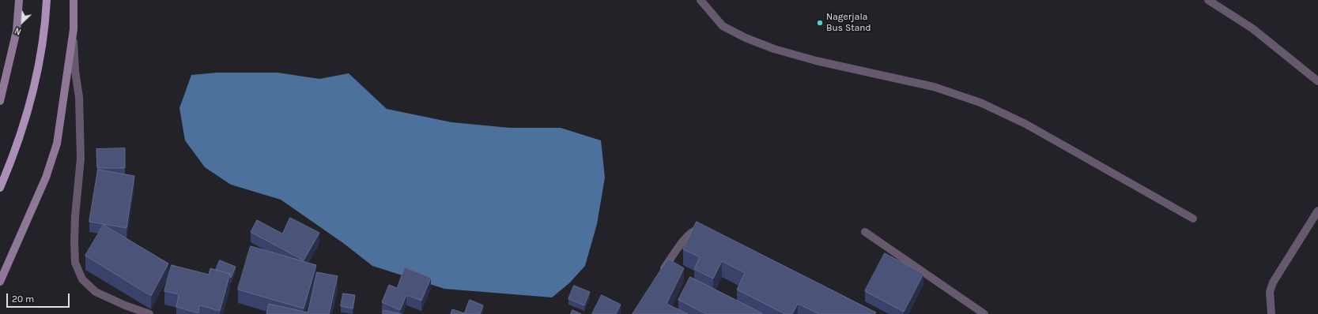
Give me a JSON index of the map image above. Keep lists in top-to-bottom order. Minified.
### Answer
{"places":["Nagerjala Bus Stand"],"scale_bar":"20 m","north":"bottom left"}
